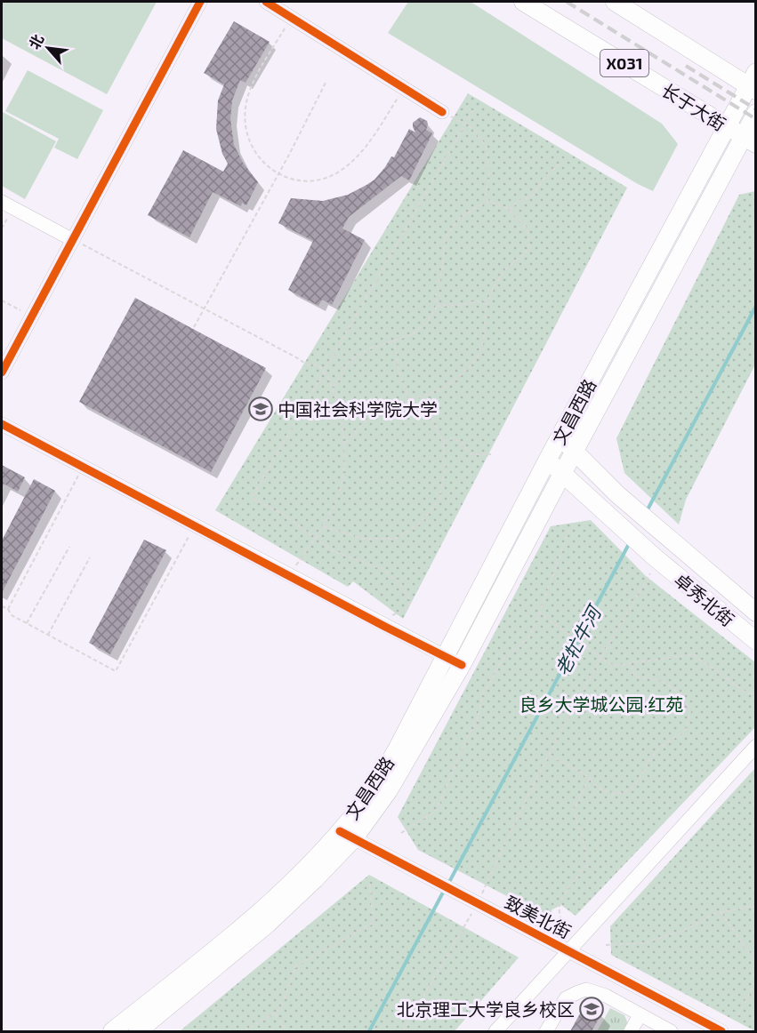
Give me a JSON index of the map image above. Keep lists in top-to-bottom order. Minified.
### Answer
{"streets":{"main road":["X031","长于大街","文昌西路","卓秀北街"],"street":["致美北街"]},"crossings":[["X031","文昌西路"],["长于大街","文昌西路"],["文昌西路","卓秀北街"],["文昌西路","致美北街"]],"water":["老牤牛河"],"parks":["良乡大学城公园·红苑"],"places":{"school or university":["中国社会科学院大学","北京理工大学良乡校区"]},"north":"top left"}
